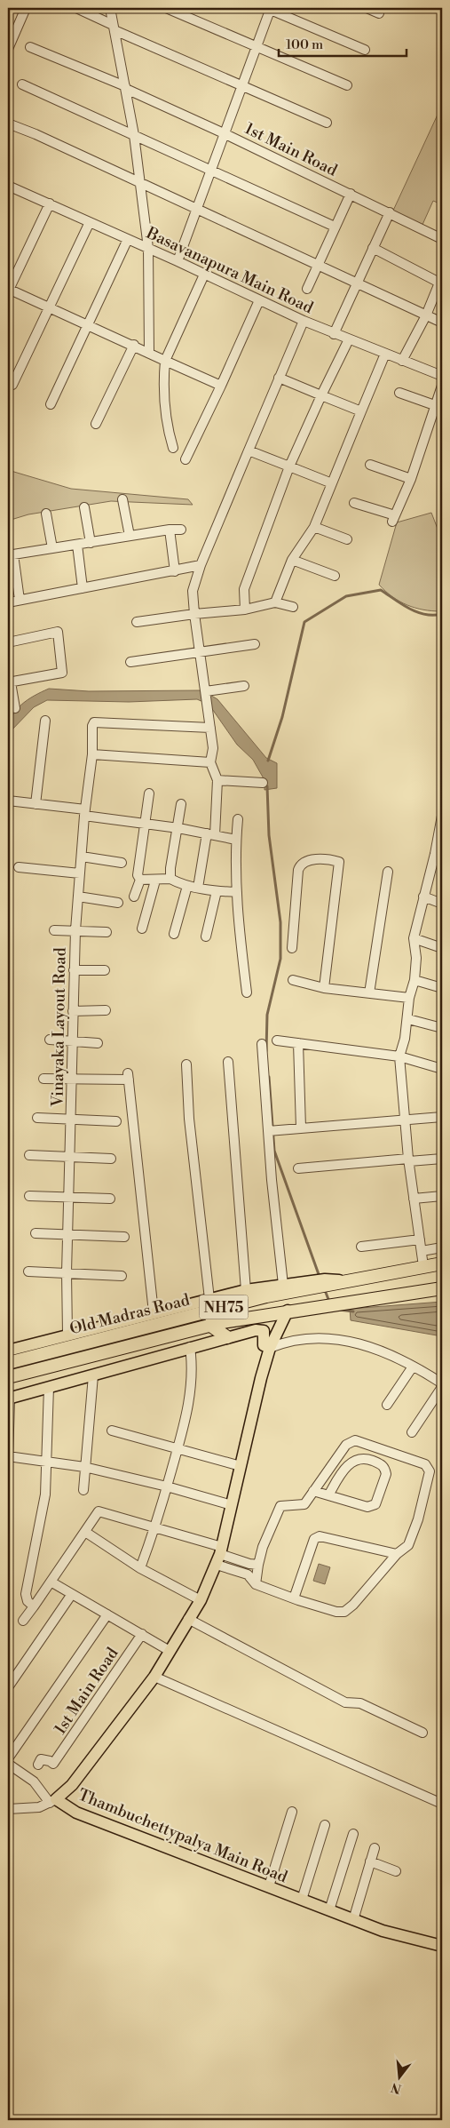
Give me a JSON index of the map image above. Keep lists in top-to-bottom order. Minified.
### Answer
{"streets":{"highway":["NH75","Old Madras Road"],"main road":["Thambuchettypalya Main Road"],"street":["1st Main Road","Basavanapura Main Road","Vinayaka Layout Road"]},"crossings":[["Old Madras Road","Thambuchettypalya Main Road"]],"scale_bar":"100 m","north":"bottom"}
